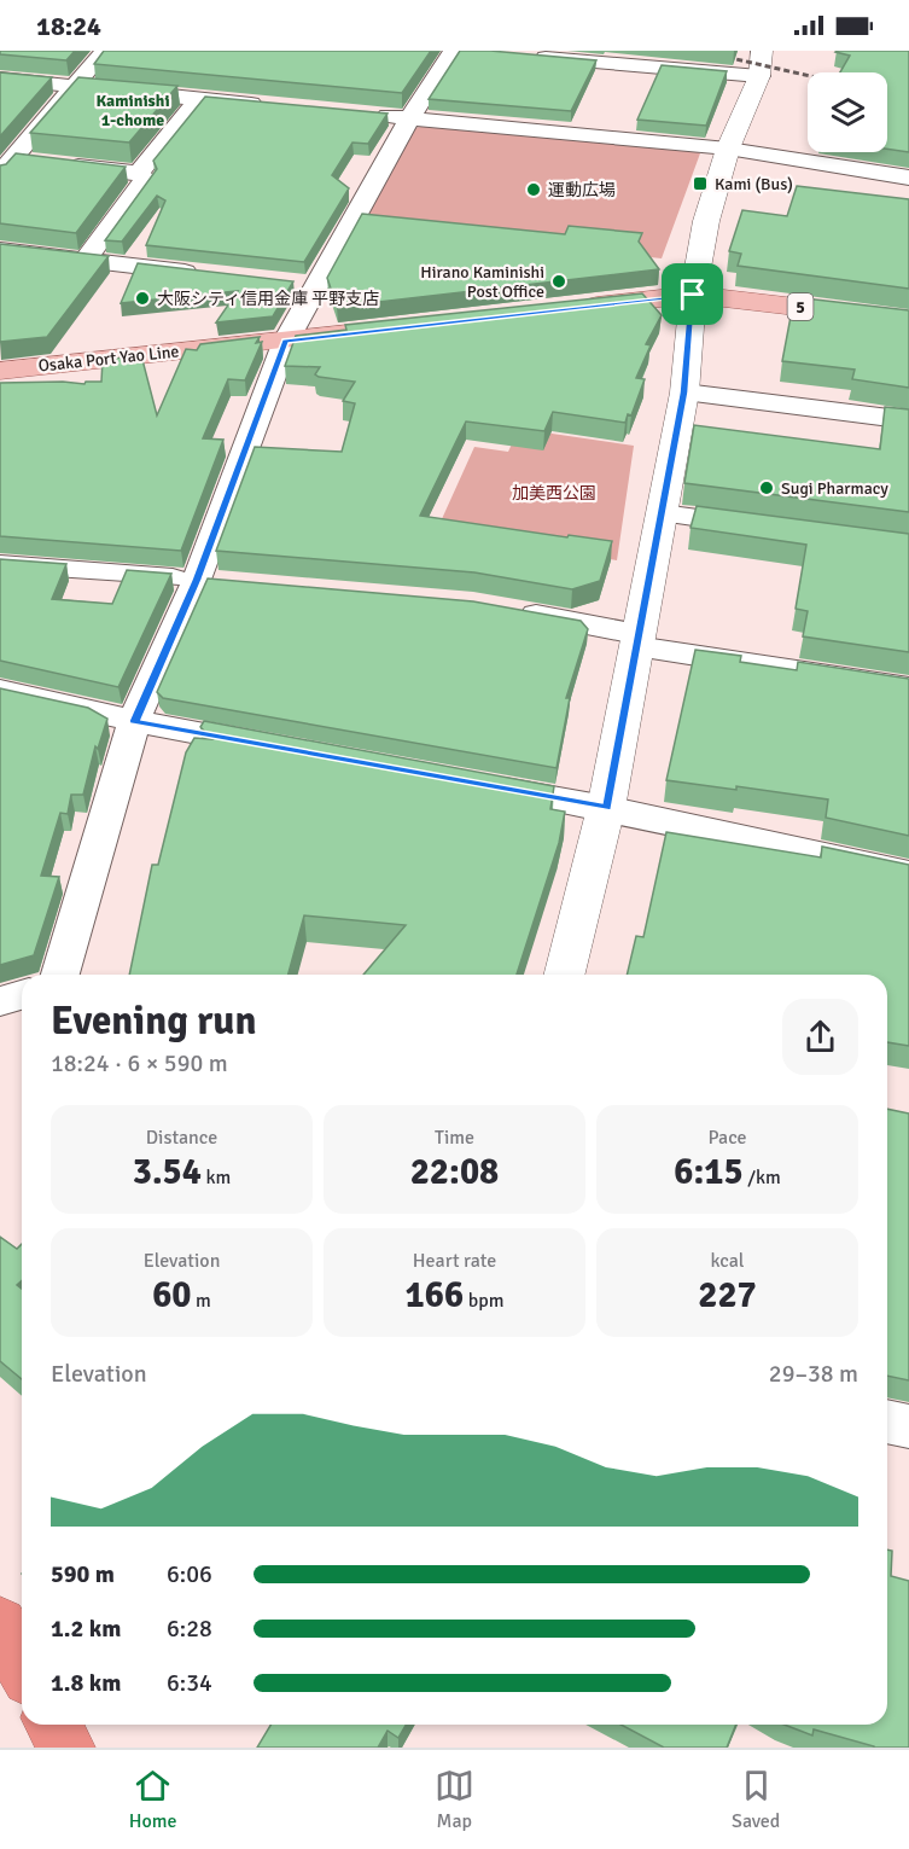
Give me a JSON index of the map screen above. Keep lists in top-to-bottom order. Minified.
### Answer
{"streets":{"main road":["5","Osaka Port Yao Line"]},"districts":["Kaminishi 1-chome"],"parks":["加美西公園"],"places":{"transit":["Kami (Bus)"],"other":["運動広場","Hirano Kaminishi Post Office","大阪シティ信用金庫 平野支店","Sugi Pharmacy"]},"page":{"status":"18:24","heading":["Evening run","18:24 · 6 × 590 m"],"stats":[["Distance","3.54 km"],["Time","22:08"],["Pace","6:15 /km"],["Elevation","60 m"],["Heart rate","166 bpm"],["kcal","227"]],"chart":["Elevation","29–38 m"],"list":[{"name":"590 m","note":"6:06"},{"name":"1.2 km","note":"6:28"},{"name":"1.8 km","note":"6:34"}],"tabs":["Home","Map","Saved"]}}
